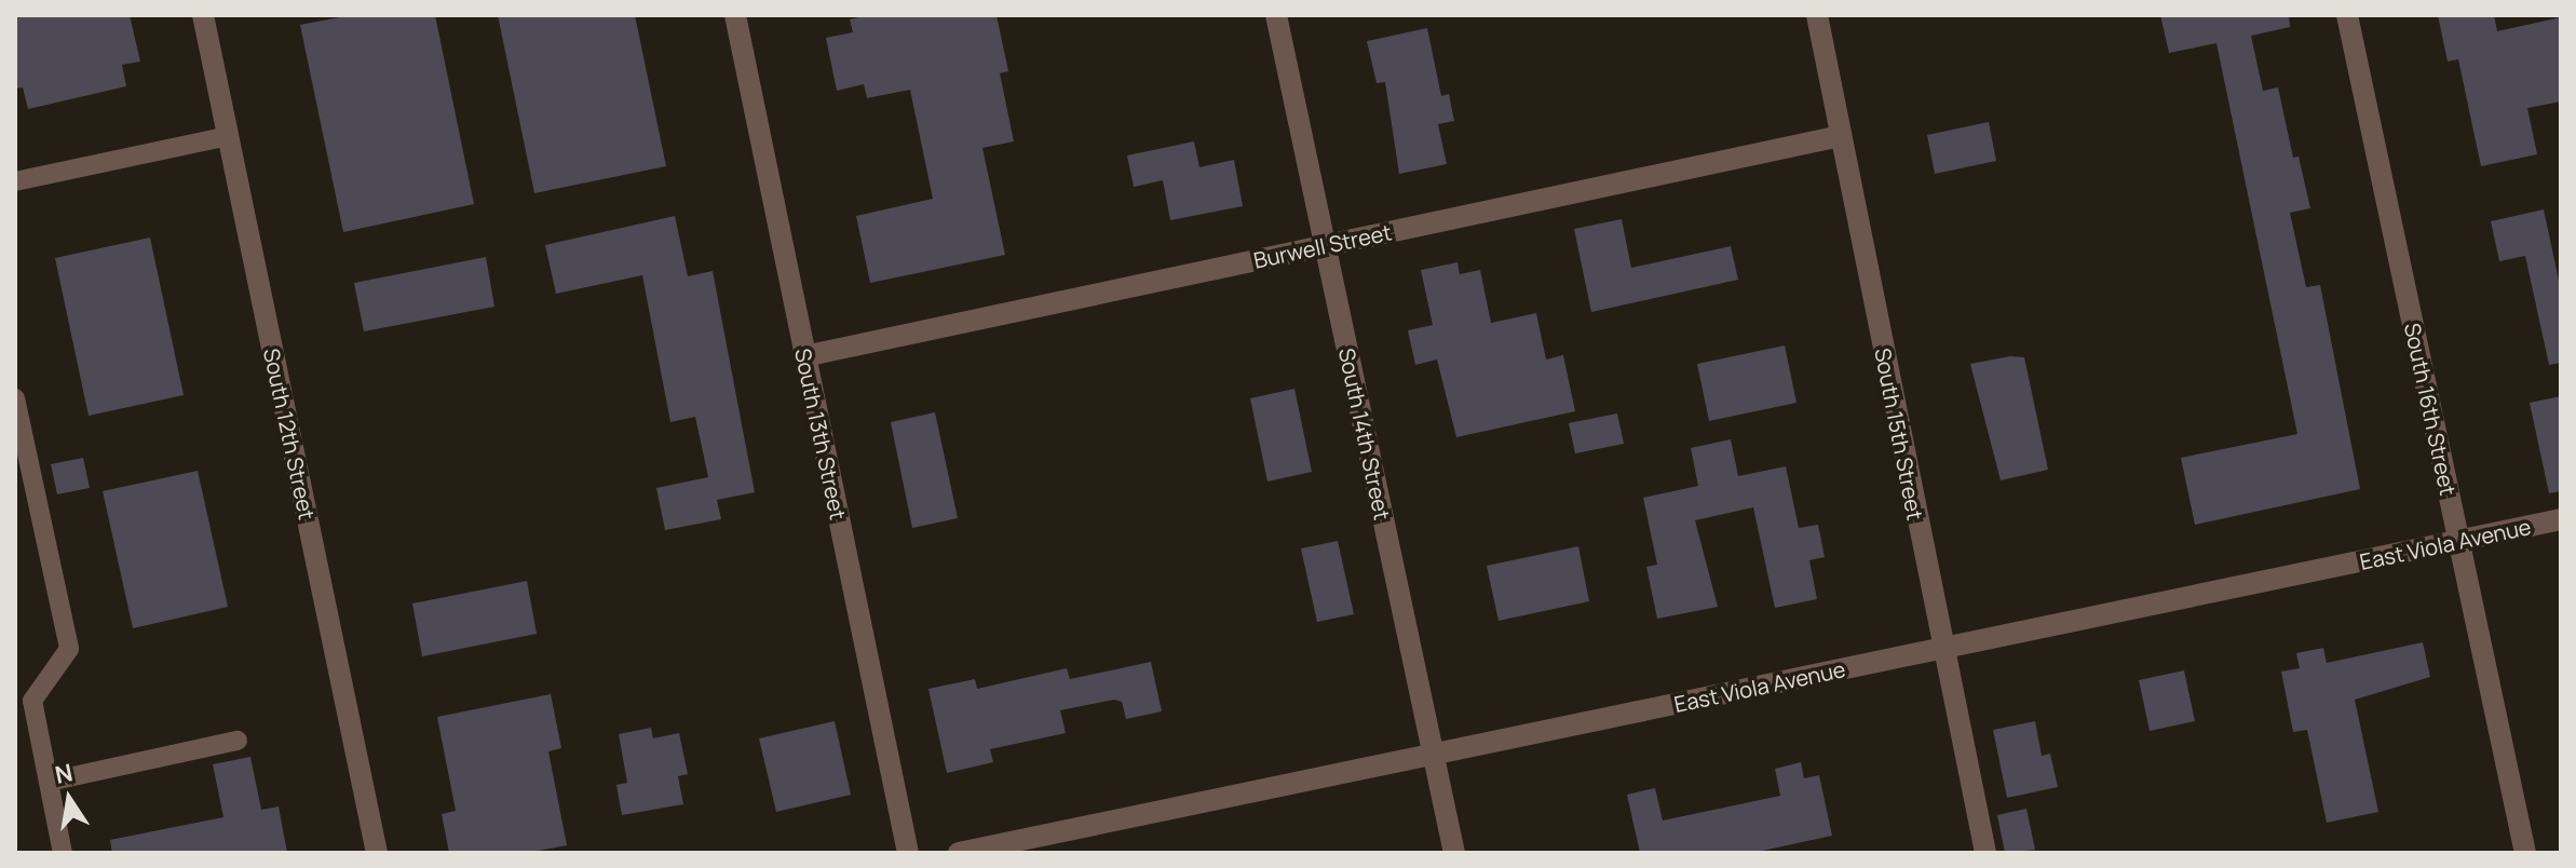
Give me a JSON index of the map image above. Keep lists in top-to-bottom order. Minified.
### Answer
{"streets":{"street":["Burwell Street","South 16th Street","South 12th Street","South 13th Street","South 14th Street","South 15th Street","East Viola Avenue"]},"crossings":[["Burwell Street","South 13th Street"],["Burwell Street","South 14th Street"],["Burwell Street","South 15th Street"],["South 16th Street","East Viola Avenue"],["South 14th Street","East Viola Avenue"],["South 15th Street","East Viola Avenue"]],"north":"top"}
